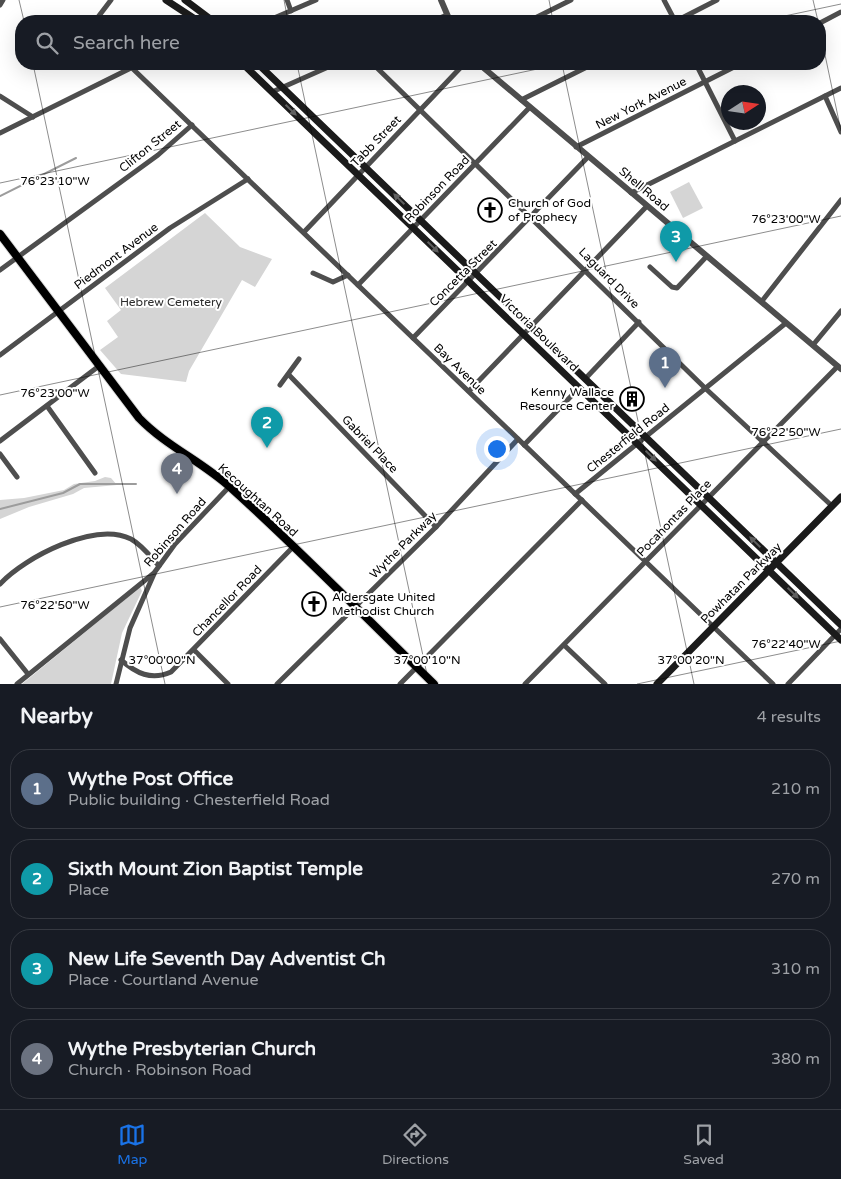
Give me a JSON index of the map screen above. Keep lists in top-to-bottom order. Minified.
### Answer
{"streets":{"main road":["Victoria Boulevard","Kecoughtan Road","Powhatan Parkway"],"street":["New York Avenue","Tabb Street","Clifton Street","Robinson Road","Shell Road","Piedmont Avenue","Concetta Street","Laguard Drive","Bay Avenue","Chesterfield Road","Gabriel Place","Pocahontas Place","Wythe Parkway","Chancellor Road"]},"crossings":[["New York Avenue","Shell Road"],["Tabb Street","Laguard Drive"],["Tabb Street","Victoria Boulevard"],["Tabb Street","Bay Avenue"],["Clifton Street","Bay Avenue"],["Clifton Street","Kecoughtan Road"],["Robinson Road","Shell Road"],["Robinson Road","Laguard Drive"],["Robinson Road","Victoria Boulevard"],["Robinson Road","Bay Avenue"],["Robinson Road","Kecoughtan Road"],["Shell Road","Concetta Street"],["Shell Road","Chesterfield Road"],["Shell Road","Pocahontas Place"],["Piedmont Avenue","Bay Avenue"],["Piedmont Avenue","Kecoughtan Road"],["Concetta Street","Laguard Drive"],["Concetta Street","Victoria Boulevard"],["Concetta Street","Bay Avenue"],["Laguard Drive","Chesterfield Road"],["Laguard Drive","Pocahontas Place"],["Laguard Drive","Powhatan Parkway"],["Victoria Boulevard","Chesterfield Road"],["Victoria Boulevard","Pocahontas Place"],["Victoria Boulevard","Powhatan Parkway"],["Bay Avenue","Chesterfield Road"],["Bay Avenue","Pocahontas Place"],["Bay Avenue","Wythe Parkway"],["Bay Avenue","Powhatan Parkway"],["Gabriel Place","Wythe Parkway"],["Kecoughtan Road","Wythe Parkway"],["Kecoughtan Road","Chancellor Road"]],"parks":["Hebrew Cemetery"],"places":{"church":["Church of God of Prophecy","Aldersgate United Methodist Church"],"building":["Kenny Wallace Resource Center"]},"north":"right","page":{"search":"Search here","pins":["3","1","2","4"],"heading":["Nearby","4 results"],"list":[{"mark":"1","name":"Wythe Post Office","note":"Public building · Chesterfield Road","value":"210 m"},{"mark":"2","name":"Sixth Mount Zion Baptist Temple","note":"Place","value":"270 m"},{"mark":"3","name":"New Life Seventh Day Adventist Ch","note":"Place · Courtland Avenue","value":"310 m"},{"mark":"4","name":"Wythe Presbyterian Church","note":"Church · Robinson Road","value":"380 m"}],"nav":["Map","Directions","Saved"]},"coordinates":["76°23'10\"W","76°23'00\"W","76°22'50\"W","76°22'40\"W","37°00'00\"N","37°00'10\"N","37°00'20\"N"]}
